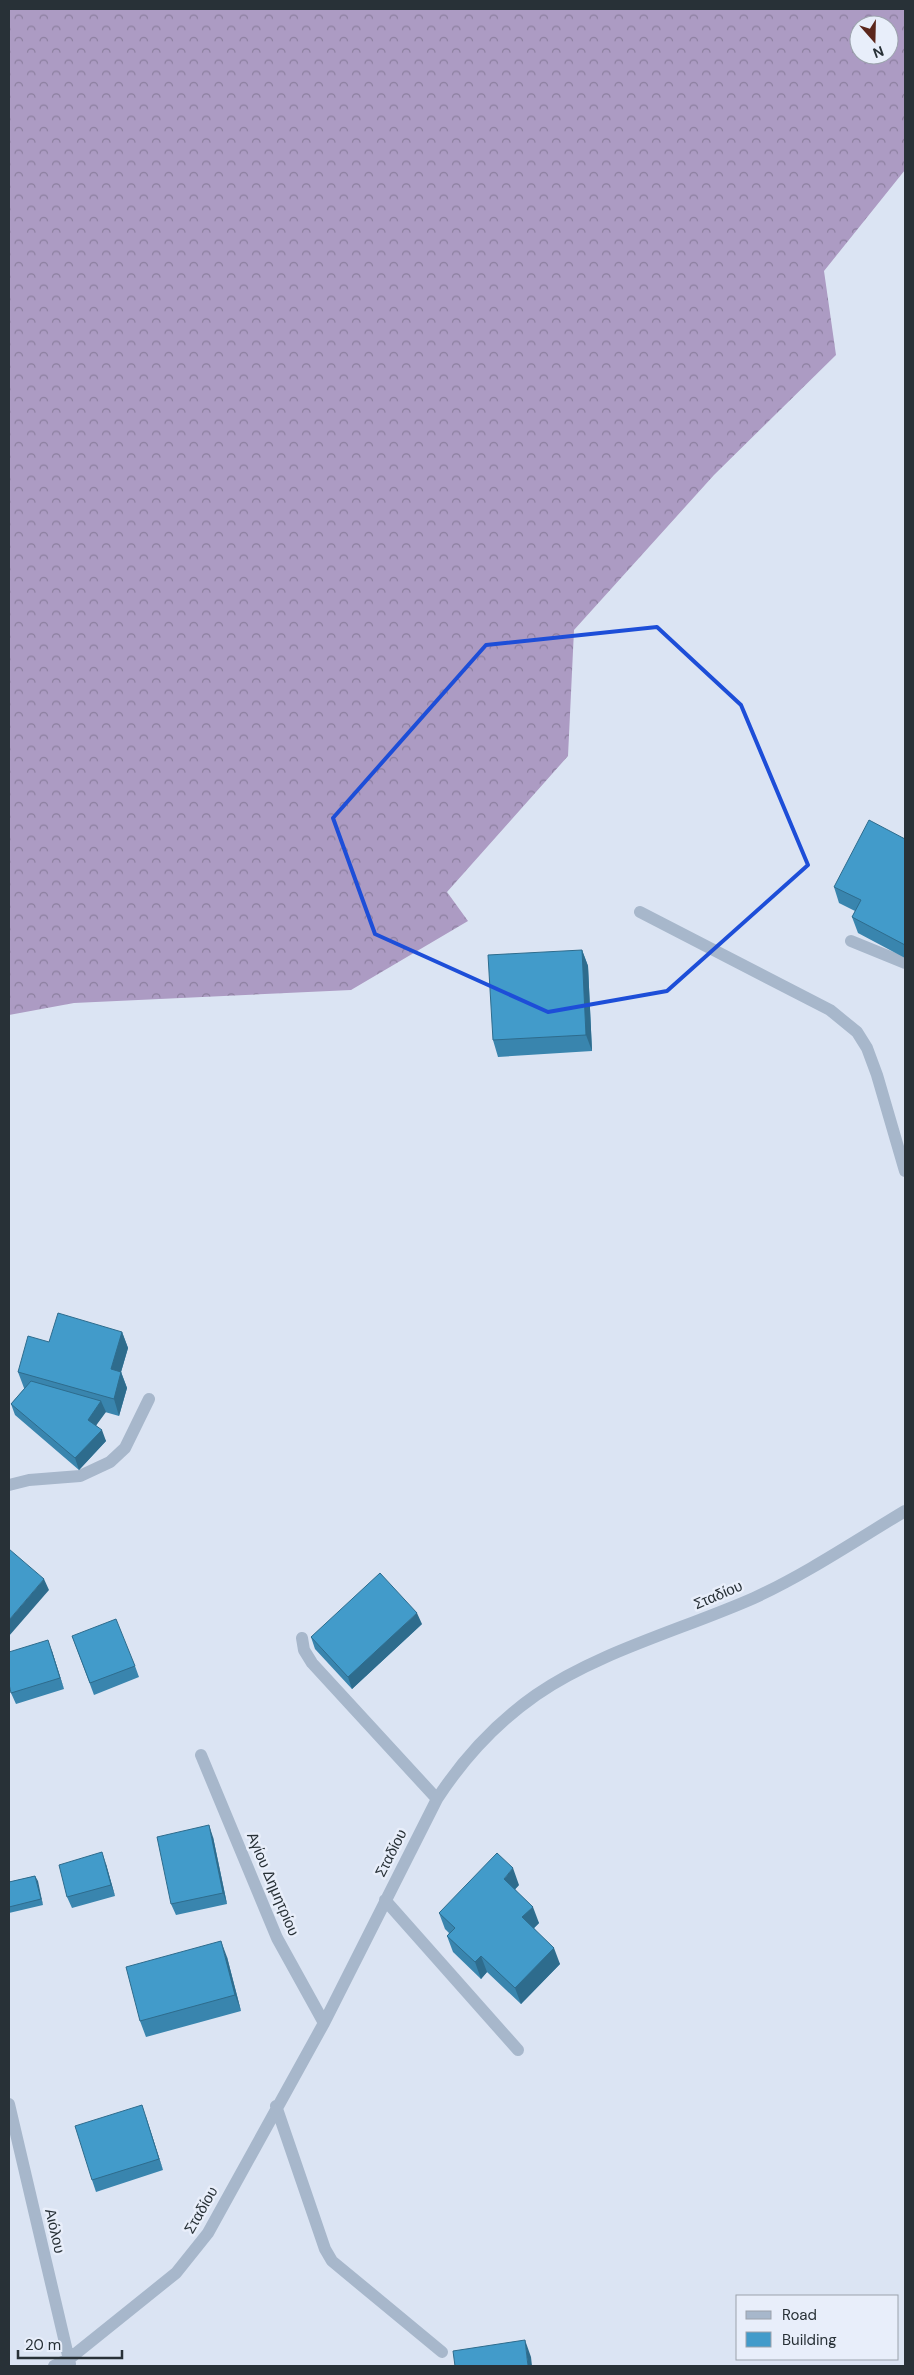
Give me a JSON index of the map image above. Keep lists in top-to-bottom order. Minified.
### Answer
{"streets":{"street":["Σταδίου","Αγίου Δημητρίου","Αιόλου"]},"crossings":[["Σταδίου","Αγίου Δημητρίου"],["Σταδίου","Αιόλου"]],"legend":["Road","Building"],"scale_bar":"20 m","north":"bottom"}
